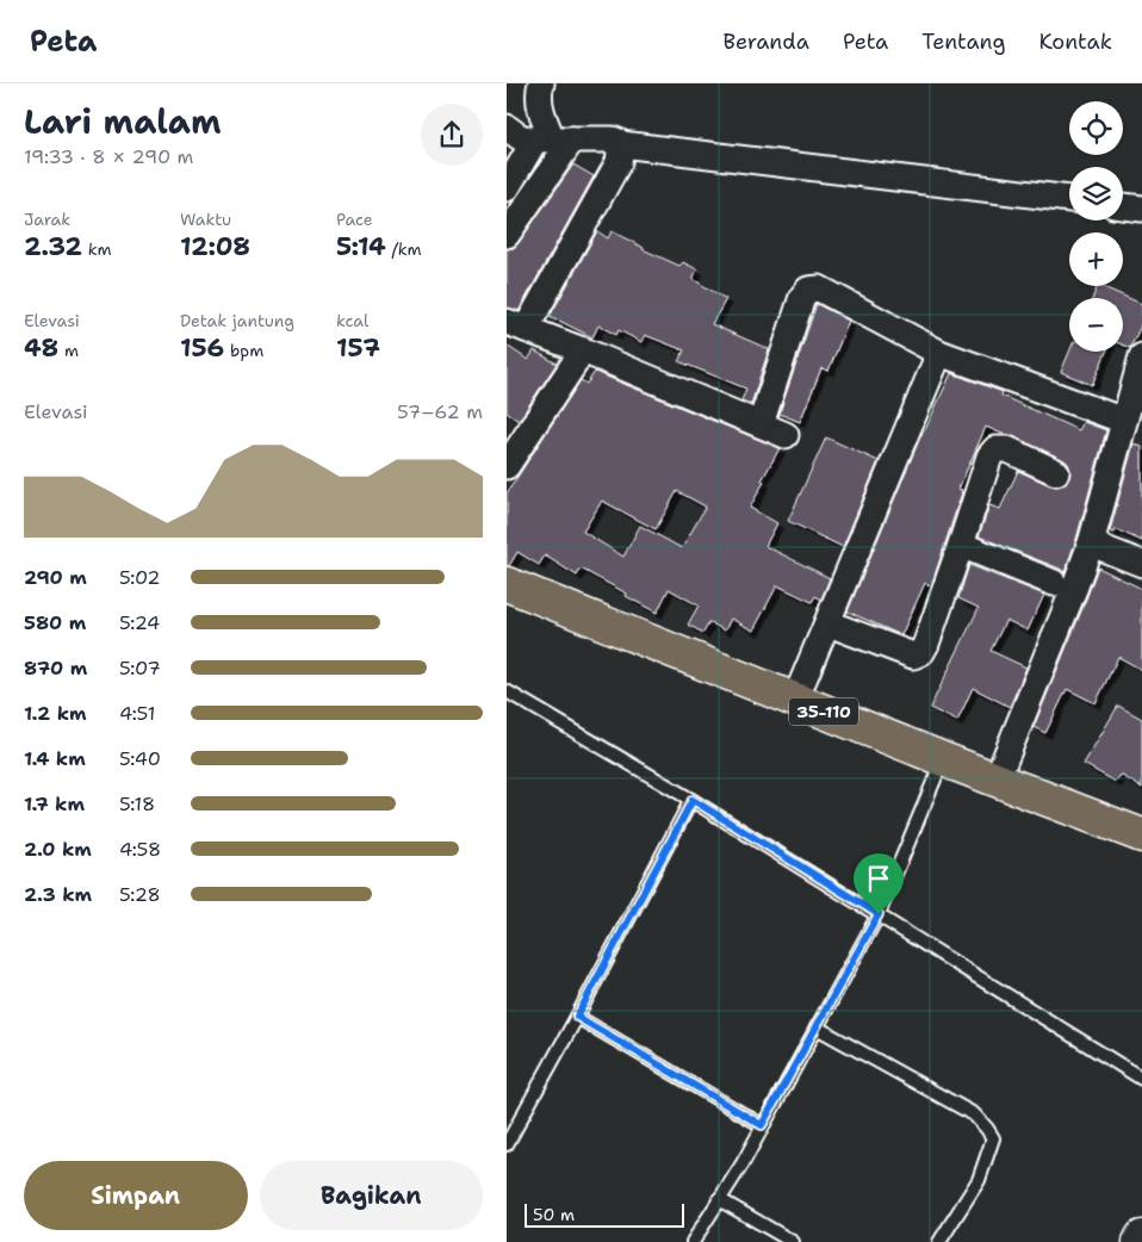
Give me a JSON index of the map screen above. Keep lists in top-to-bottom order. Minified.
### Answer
{"streets":{"main road":["35-110"]},"scale_bar":"50 m","page":{"header":"Peta","nav":["Beranda","Peta","Tentang","Kontak"],"heading":["Lari malam","19:33 · 8 × 290 m"],"map_buttons":["+","−"],"stats":[["Jarak","2.32 km"],["Waktu","12:08"],["Pace","5:14 /km"],["Elevasi","48 m"],["Detak jantung","156 bpm"],["kcal","157"]],"chart":["Elevasi","57–62 m"],"list":[{"name":"290 m","note":"5:02"},{"name":"580 m","note":"5:24"},{"name":"870 m","note":"5:07"},{"name":"1.2 km","note":"4:51"},{"name":"1.4 km","note":"5:40"},{"name":"1.7 km","note":"5:18"},{"name":"2.0 km","note":"4:58"},{"name":"2.3 km","note":"5:28"}],"buttons":["Simpan","Bagikan"],"scale":"50 m"}}
